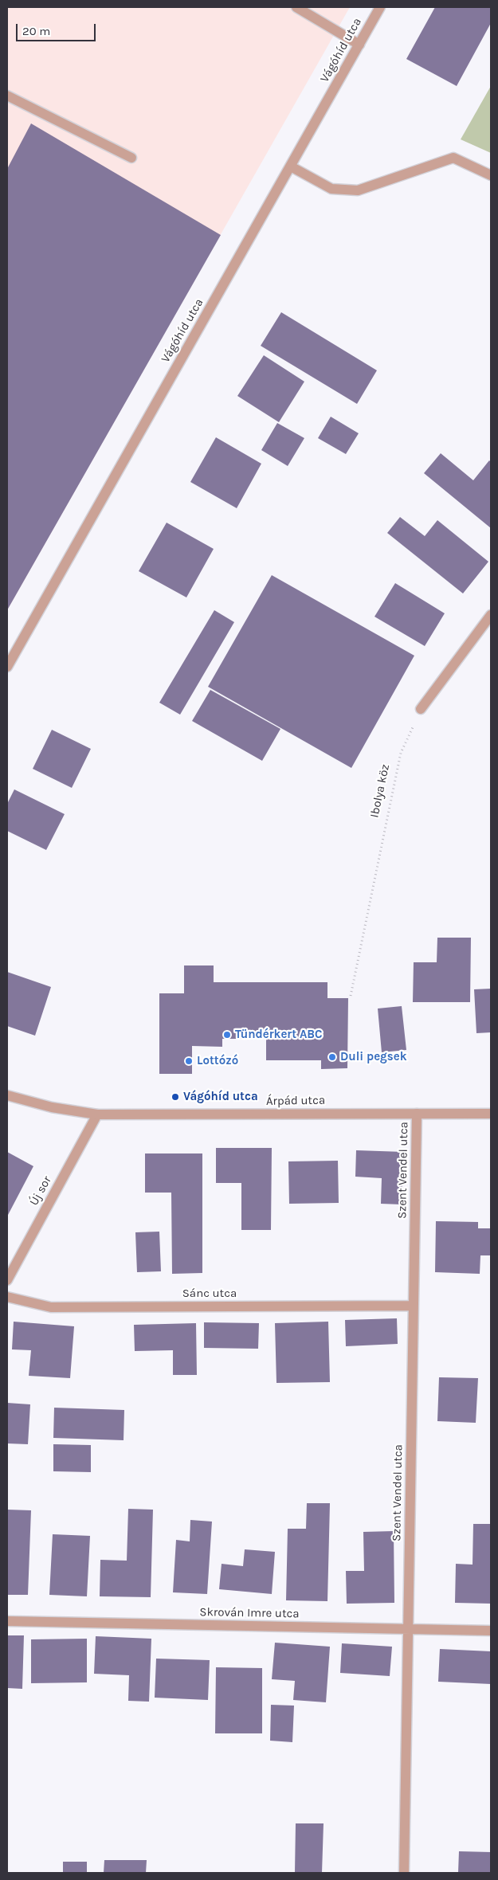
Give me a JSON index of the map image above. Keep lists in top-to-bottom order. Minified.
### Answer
{"streets":{"street":["Vágóhíd utca","Árpád utca","Szent Vendel utca","Új sor","Sánc utca","Skrován Imre utca"],"path":["Ibolya köz"]},"crossings":[["Árpád utca","Szent Vendel utca"],["Árpád utca","Új sor"],["Szent Vendel utca","Sánc utca"],["Szent Vendel utca","Skrován Imre utca"]],"places":["Tündérkert ABC","Duli pegsek","Lottózó","Vágóhíd utca"],"scale_bar":"20 m"}
